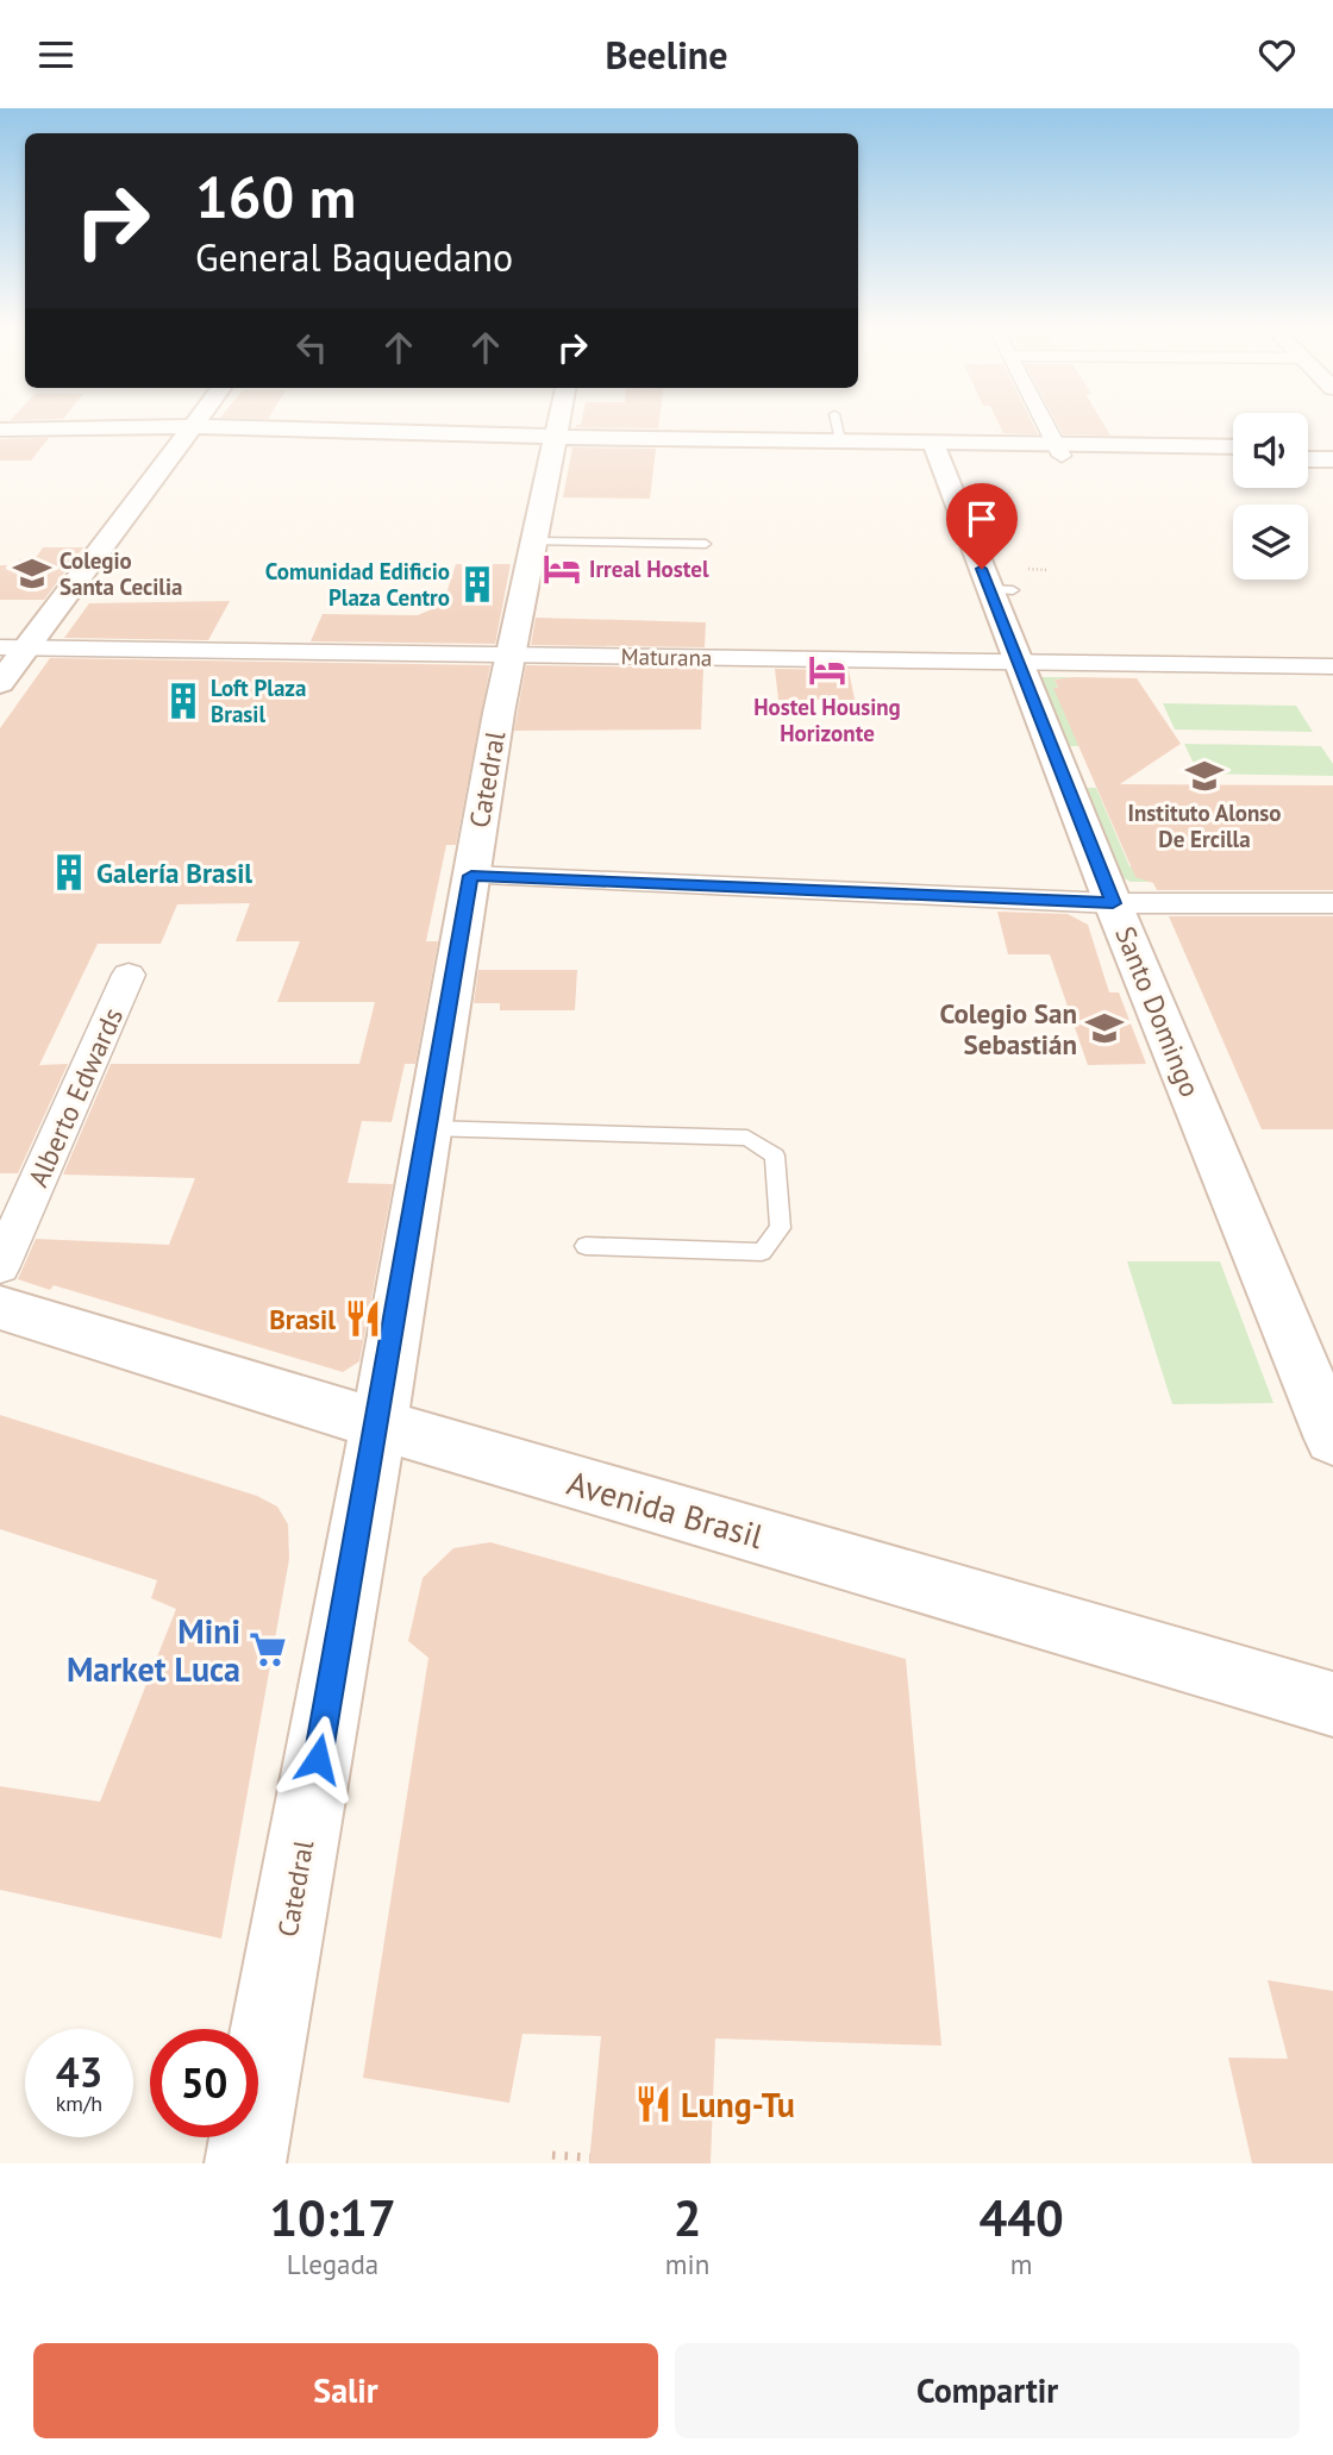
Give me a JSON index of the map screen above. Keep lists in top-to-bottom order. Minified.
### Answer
{"streets":{"main road":["Catedral","Santo Domingo","Avenida Brasil"],"street":["Maturana","Alberto Edwards"]},"crossings":[["Maturana","Catedral"],["Maturana","Santo Domingo"],["Catedral","Avenida Brasil"]],"places":{"hotel":["Irreal Hostel","Hostel Housing Horizonte"],"school or university":["Colegio Santa Cecilia","Instituto Alonso De Ercilla","Colegio San Sebastián"],"building":["Comunidad Edificio Plaza Centro","Loft Plaza Brasil","Galería Brasil"],"restaurant":["Brasil","Lung-Tu"],"supermarket":["Mini Market Luca"]},"page":{"header":"Beeline","turn":["160 m","General Baquedano"],"speed":"43 km/h","limit":"50","eta":["10:17","Llegada","2","min","440","m"],"buttons":["Salir","Compartir"]}}
